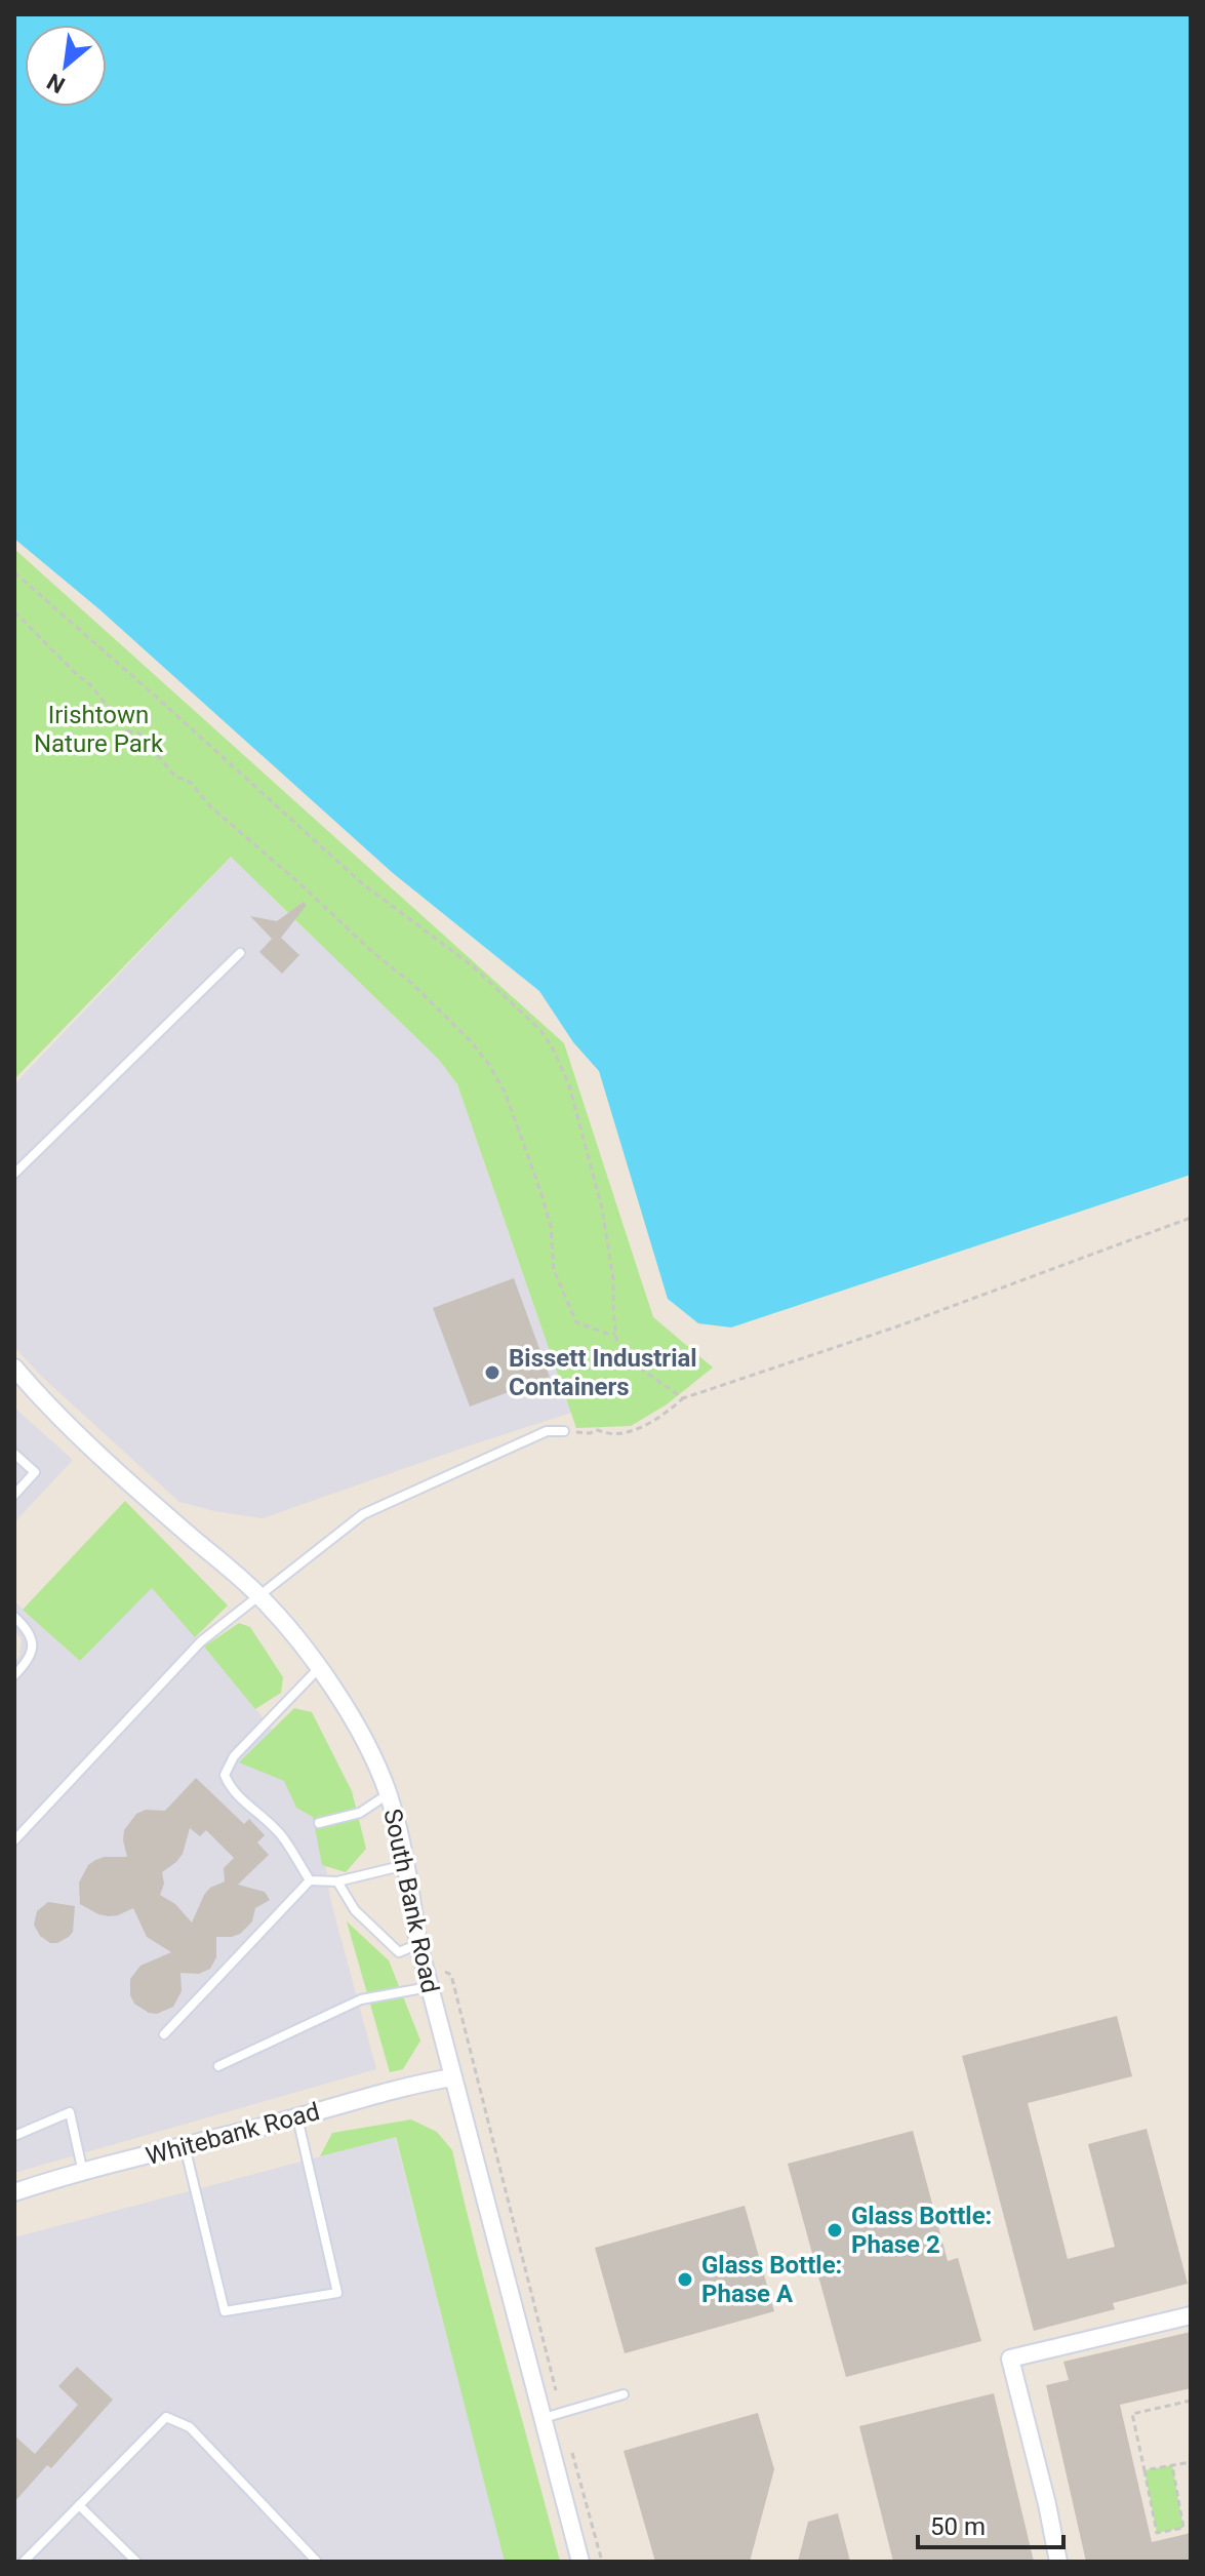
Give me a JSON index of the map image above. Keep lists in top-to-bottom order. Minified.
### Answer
{"streets":{"street":["South Bank Road","Whitebank Road"]},"crossings":[["South Bank Road","Whitebank Road"]],"parks":["Irishtown Nature Park"],"places":["Bissett Industrial Containers","Glass Bottle: Phase 2","Glass Bottle: Phase A"],"scale_bar":"50 m","north":"bottom left"}
